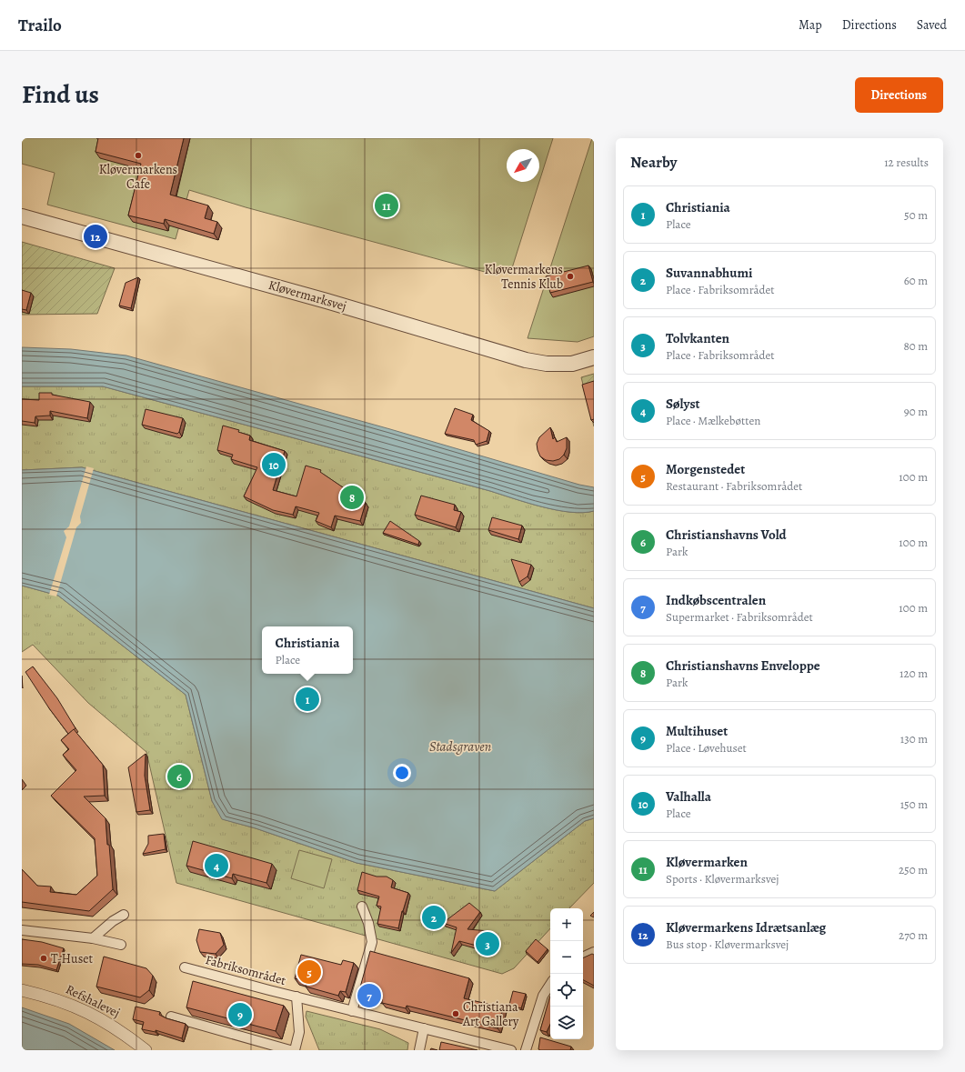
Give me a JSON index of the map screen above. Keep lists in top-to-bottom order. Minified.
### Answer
{"streets":{"street":["Kløvermarksvej","Fabriksområdet","Refshalevej"]},"water":["Stadsgraven"],"places":["Kløvermarkens Cafe","Kløvermarkens Tennis Klub","T-Huset","Christiana Art Gallery"],"north":"bottom left","page":{"header":"Trailo","nav":["Map","Directions","Saved"],"title":"Find us","buttons":"Directions","heading":["Nearby","12 results"],"list":[{"mark":"1","name":"Christiania","note":"Place","value":"50 m"},{"mark":"2","name":"Suvannabhumi","note":"Place · Fabriksområdet","value":"60 m"},{"mark":"3","name":"Tolvkanten","note":"Place · Fabriksområdet","value":"80 m"},{"mark":"4","name":"Sølyst","note":"Place · Mælkebøtten","value":"90 m"},{"mark":"5","name":"Morgenstedet","note":"Restaurant · Fabriksområdet","value":"100 m"},{"mark":"6","name":"Christianshavns Vold","note":"Park","value":"100 m"},{"mark":"7","name":"Indkøbscentralen","note":"Supermarket · Fabriksområdet","value":"100 m"},{"mark":"8","name":"Christianshavns Enveloppe","note":"Park","value":"120 m"},{"mark":"9","name":"Multihuset","note":"Place · Løvehuset","value":"130 m"},{"mark":"10","name":"Valhalla","note":"Place","value":"150 m"},{"mark":"11","name":"Kløvermarken","note":"Sports · Kløvermarksvej","value":"250 m"},{"mark":"12","name":"Kløvermarkens Idrætsanlæg","note":"Bus stop · Kløvermarksvej","value":"270 m"}],"pins":["11","12","10","8","1","6","4","2","3","5","7","9"],"popup":["Christiania","Place"],"map_buttons":["+","−"]}}
